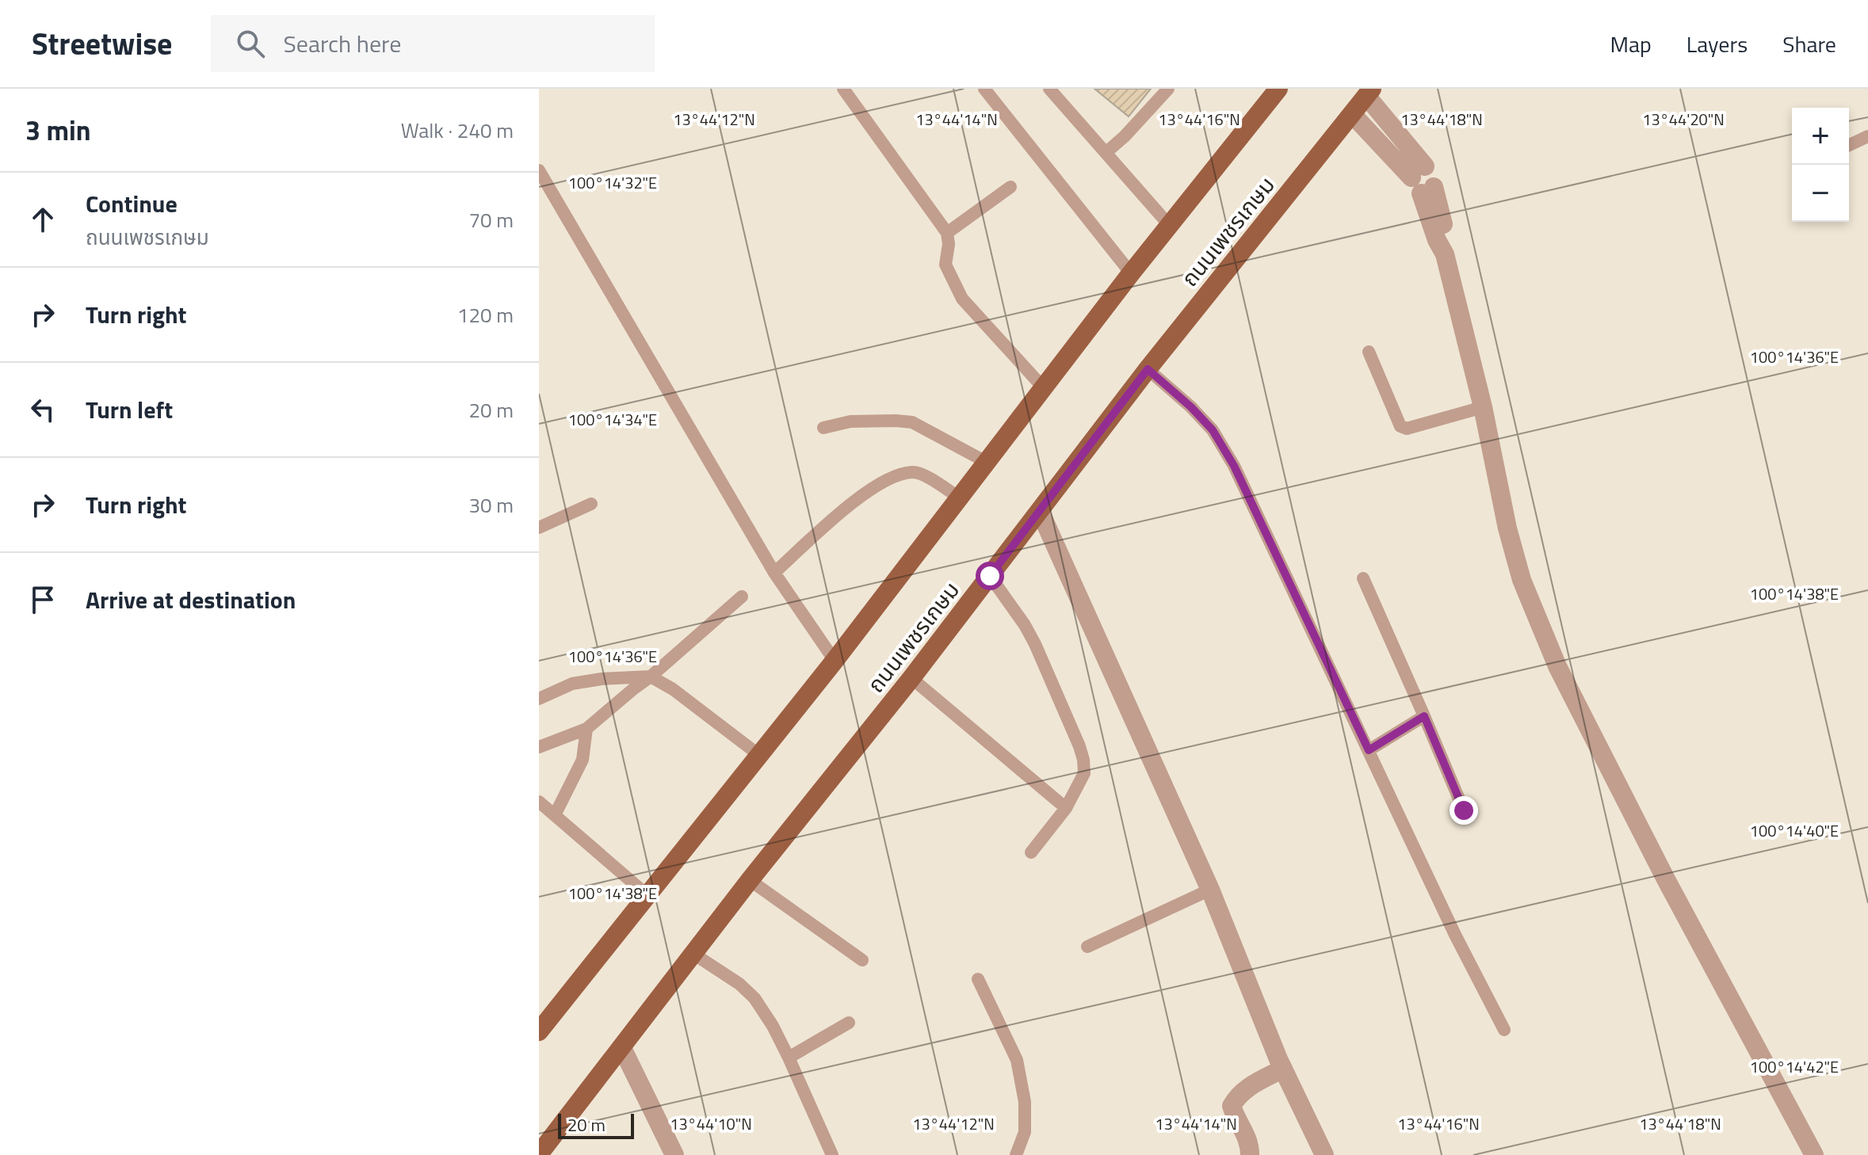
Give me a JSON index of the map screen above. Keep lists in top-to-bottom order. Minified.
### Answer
{"streets":{"main road":["ถนนเพชรเกษม"]},"scale_bar":"20 m","page":{"header":"Streetwise","search":"Search here","nav":["Map","Layers","Share"],"heading":["3 min","Walk · 240 m"],"map_buttons":["+","−"],"list":[["Continue","ถนนเพชรเกษม","70 m"],["Turn right","120 m"],["Turn left","20 m"],["Turn right","30 m"],"Arrive at destination"],"scale":"20 m"},"coordinates":["13°44'12\"N","13°44'14\"N","13°44'16\"N","13°44'18\"N","13°44'20\"N","100°14'32\"E","100°14'36\"E","100°14'34\"E","100°14'38\"E","100°14'40\"E","100°14'42\"E","13°44'10\"N"]}
